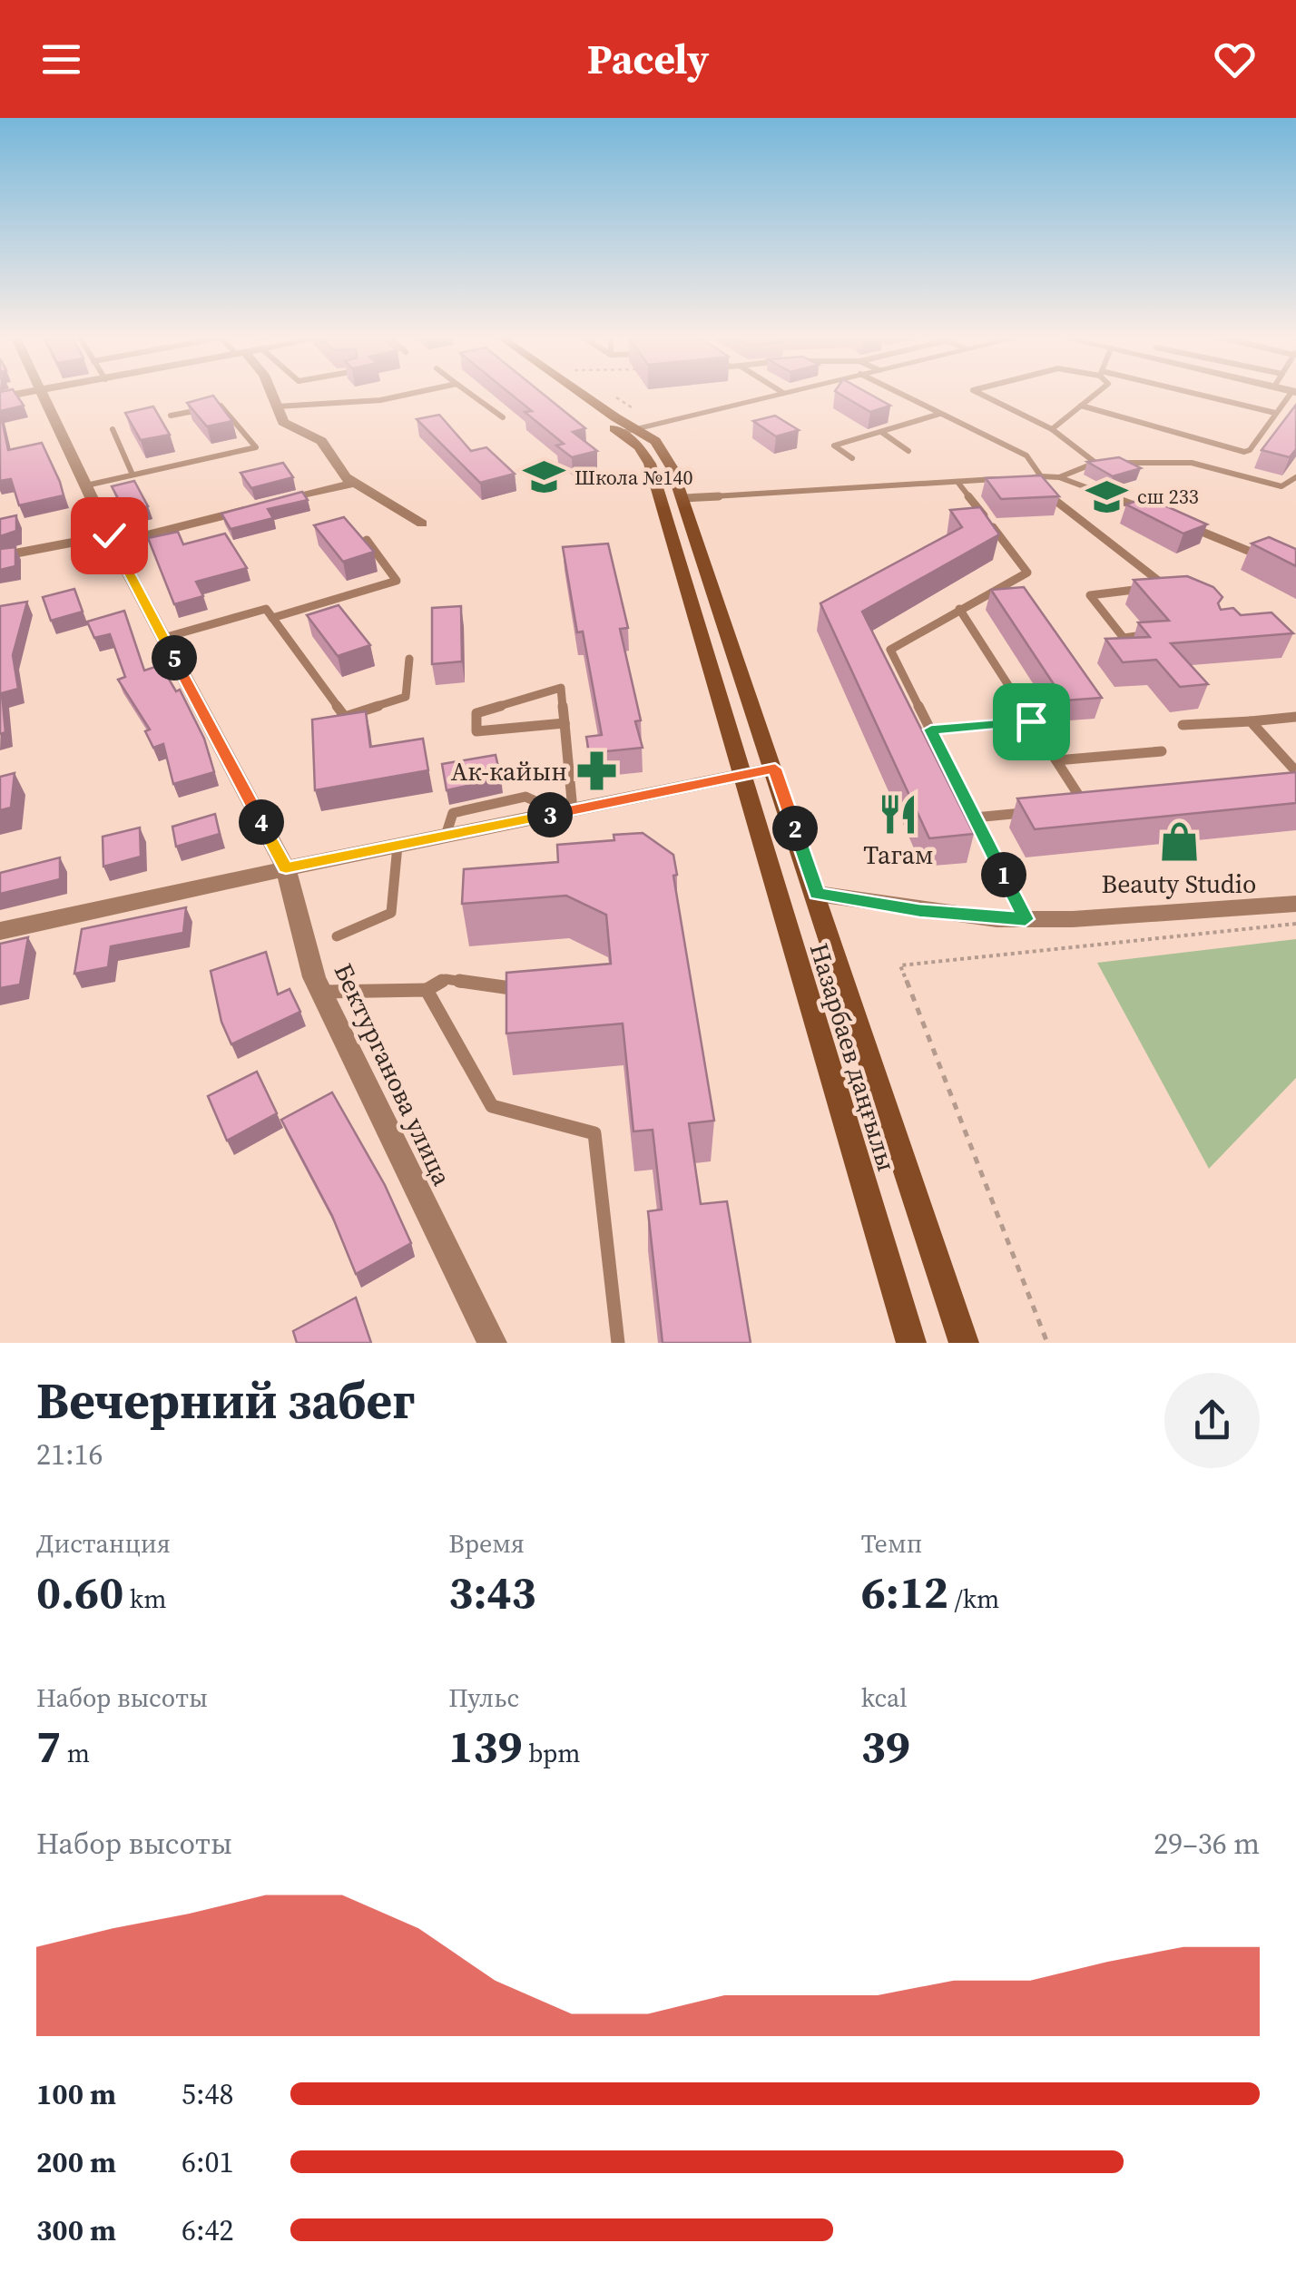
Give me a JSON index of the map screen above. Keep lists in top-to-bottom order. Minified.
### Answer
{"streets":{"main road":["Назарбаев даңғылы"],"street":["Бектурганова улица"]},"places":{"school or university":["Школа №140","сш 233"],"pharmacy":["Ак-кайын"],"restaurant":["Тагам"],"shop":["Beauty Studio"]},"page":{"header":"Pacely","pins":["5","3","4","2","1"],"heading":["Вечерний забег","21:16"],"stats":[["Дистанция","0.60 km"],["Время","3:43"],["Темп","6:12 /km"],["Набор высоты","7 m"],["Пульс","139 bpm"],["kcal","39"]],"chart":["Набор высоты","29–36 m"],"list":[{"name":"100 m","note":"5:48"},{"name":"200 m","note":"6:01"},{"name":"300 m","note":"6:42"}]}}
